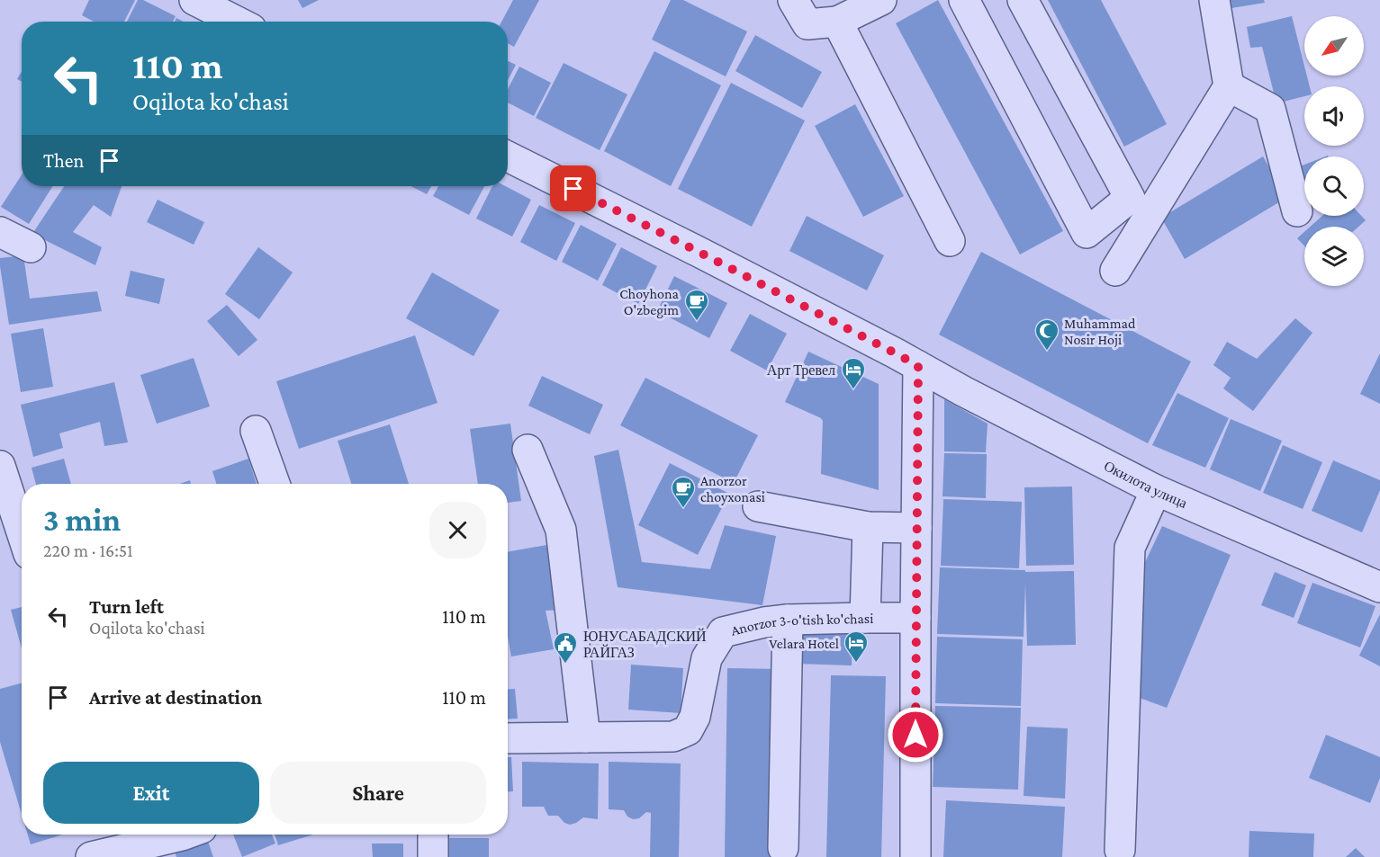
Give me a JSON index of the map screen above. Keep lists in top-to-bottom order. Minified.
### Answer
{"streets":{"street":["Окилота улица","Anorzor 3-o'tish ko'chasi"]},"places":{"cafe":["Choyhona O'zbegim","Anorzor choyxonasi"],"mosque":["Muhammad Nosir Hoji"],"hotel":["Арт Тревел","Velara Hotel"],"public building":["ЮНУСАБАДСКИЙ РАЙГАЗ"]},"north":"bottom left","page":{"turn":["110 m","Oqilota ko'chasi"],"then":"Then","heading":["3 min","220 m · 16:51"],"list":[{"name":"Turn left","note":"Oqilota ko'chasi","value":"110 m"},{"name":"Arrive at destination","value":"110 m"}],"buttons":["Exit","Share"]}}
